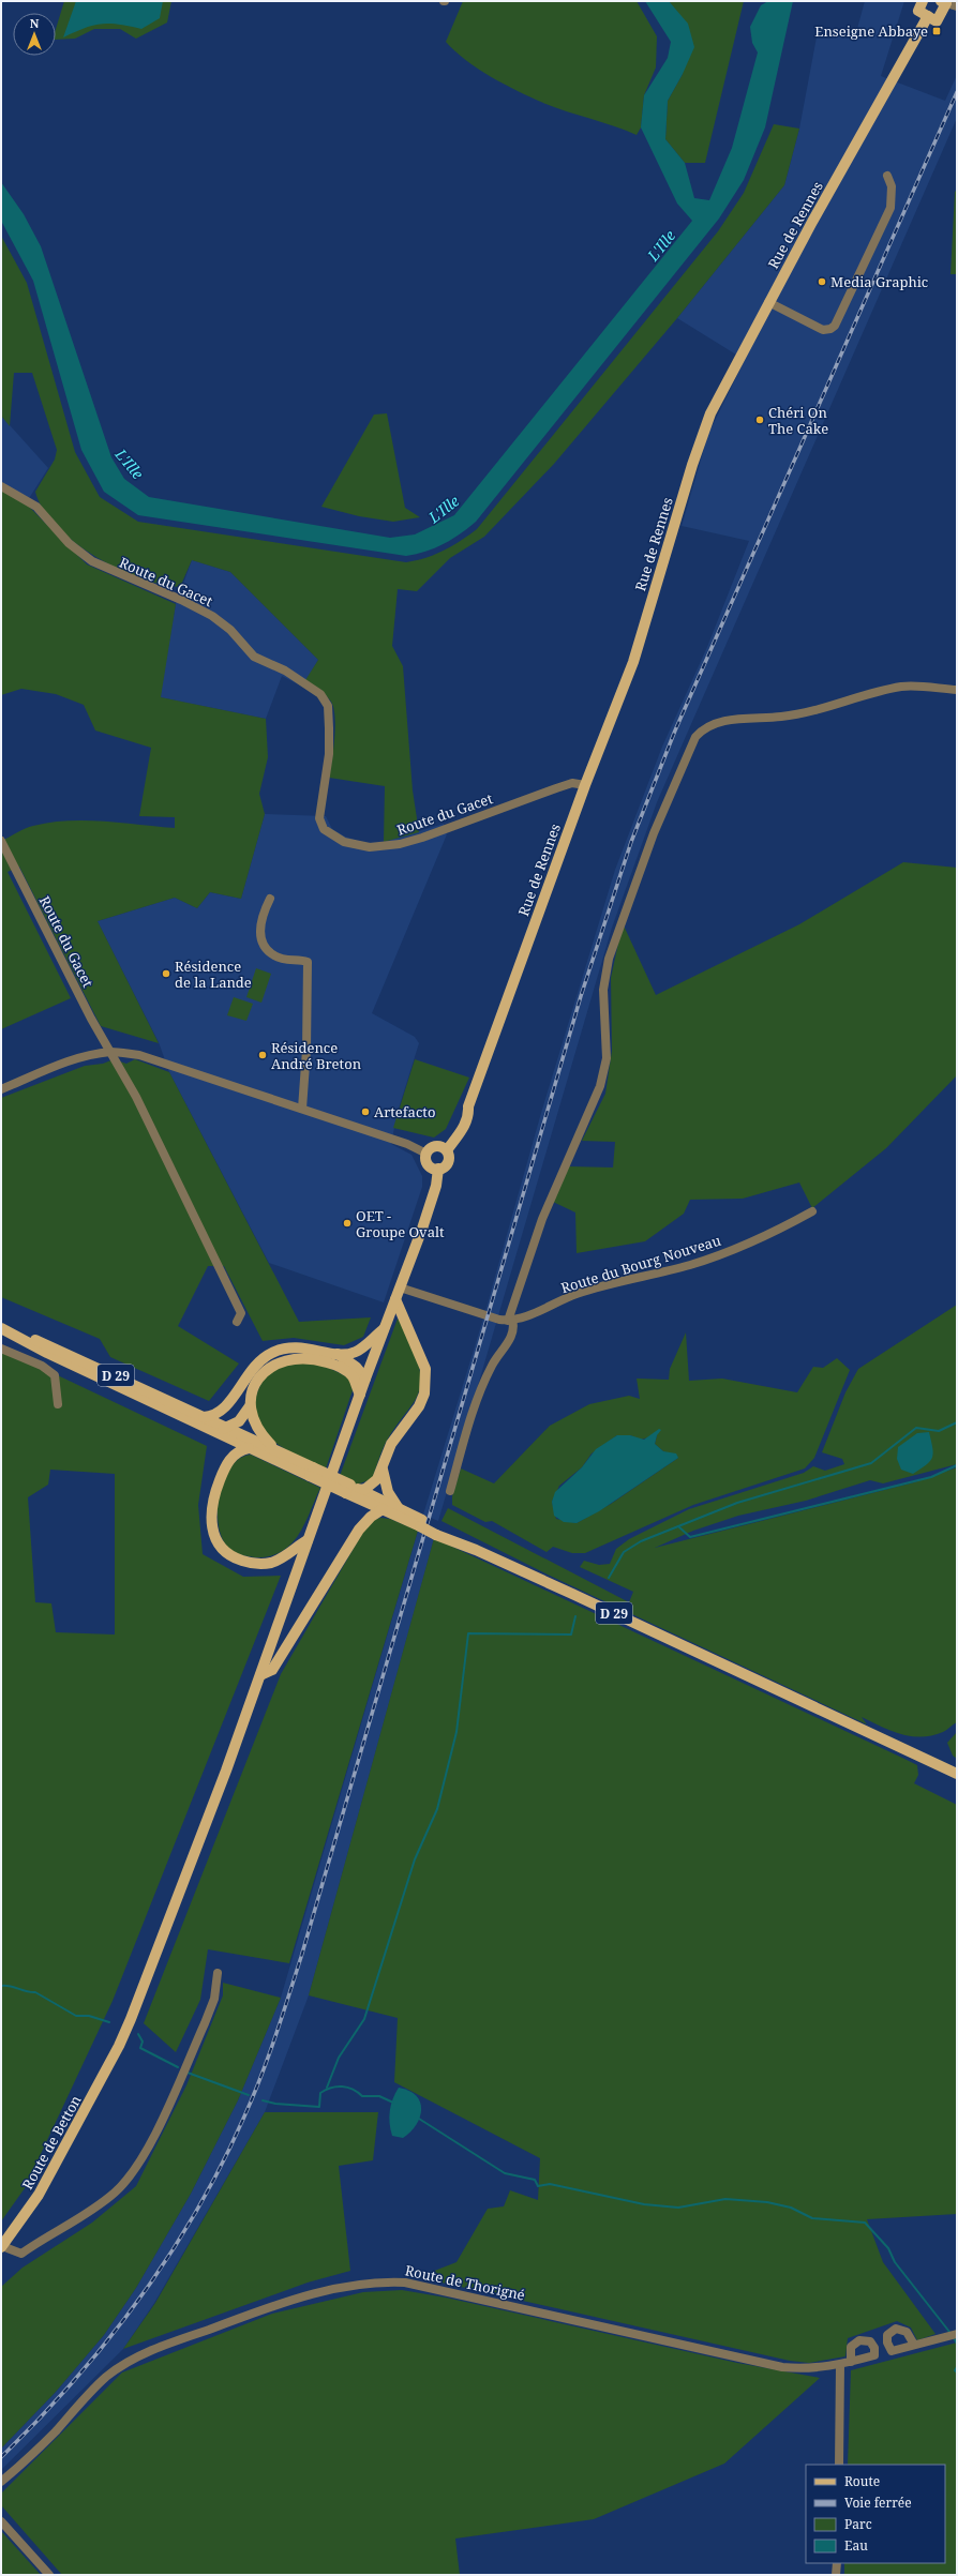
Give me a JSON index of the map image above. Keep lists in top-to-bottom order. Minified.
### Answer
{"streets":{"main road":["Rue de Rennes","D 29","Route de Betton"],"street":["Route du Gacet","Route du Bourg Nouveau","Route de Thorigné"]},"crossings":[["Rue de Rennes","Route du Gacet"],["Rue de Rennes","Route du Bourg Nouveau"],["Rue de Rennes","Route de Betton"]],"water":["L'Ille"],"places":{"transit":["Enseigne Abbaye"],"other":["Media Graphic","Chéri On The Cake","Résidence de la Lande","Résidence André Breton","Artefacto","OET - Groupe Ovalt"]},"legend":["Route","Voie ferrée","Parc","Eau"],"north":"top"}
